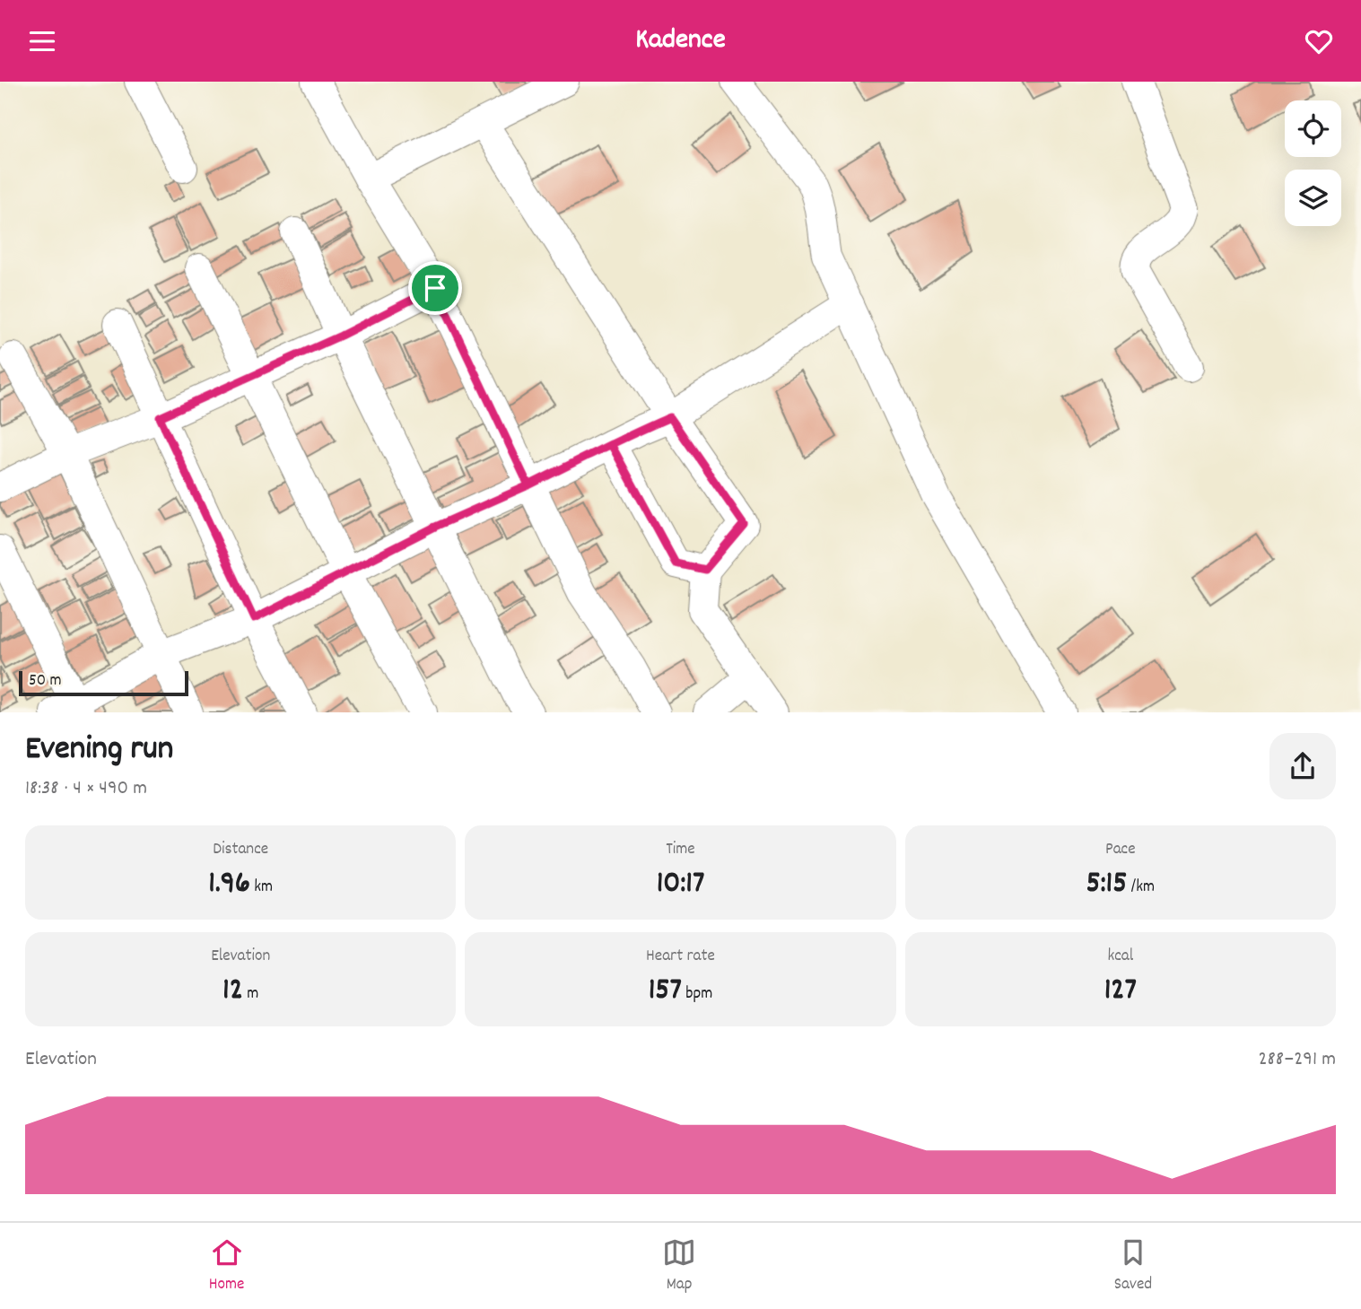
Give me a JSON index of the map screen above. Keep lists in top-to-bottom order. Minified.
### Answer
{"scale_bar":"50 m","page":{"header":"Kadence","scale":"50 m","heading":["Evening run","18:38 · 4 × 490 m"],"stats":[["Distance","1.96 km"],["Time","10:17"],["Pace","5:15 /km"],["Elevation","12 m"],["Heart rate","157 bpm"],["kcal","127"]],"chart":["Elevation","288–291 m"],"tabs":["Home","Map","Saved"]}}
